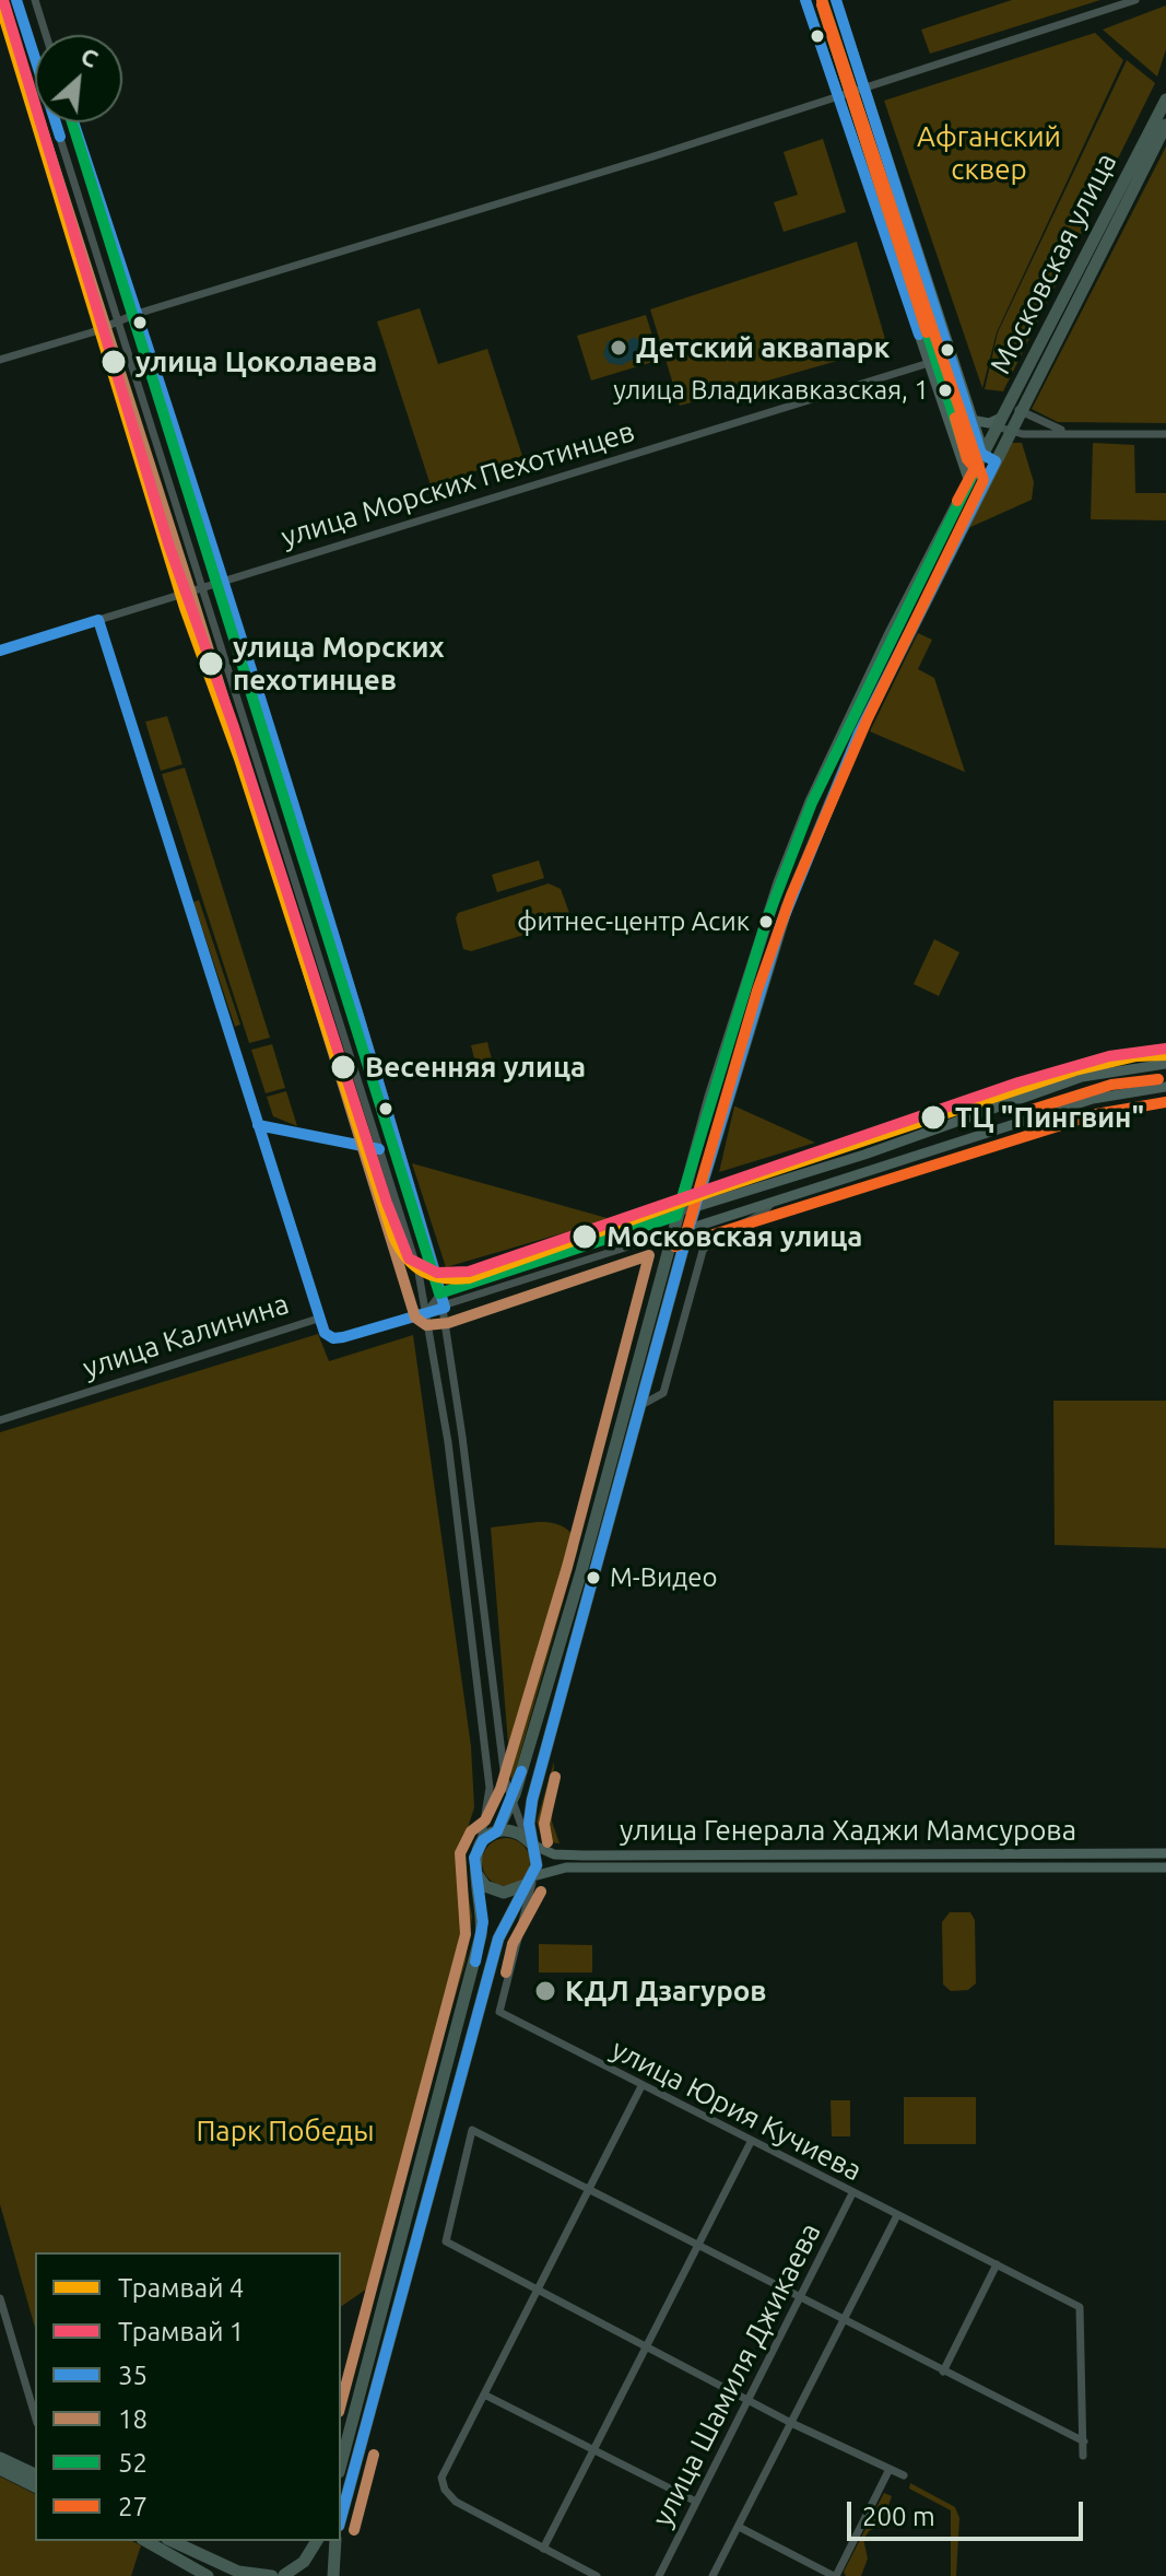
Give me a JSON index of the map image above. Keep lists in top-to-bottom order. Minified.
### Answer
{"streets":{"highway":["Московская улица"],"main road":["улица Калинина","улица Генерала Хаджи Мамсурова"],"street":["улица Морских Пехотинцев","улица Юрия Кучиева","улица Шамиля Джикаева"]},"crossings":[["Московская улица","улица Калинина"],["Московская улица","улица Генерала Хаджи Мамсурова"],["Московская улица","улица Юрия Кучиева"],["улица Генерала Хаджи Мамсурова","улица Юрия Кучиева"],["улица Юрия Кучиева","улица Шамиля Джикаева"]],"parks":["Афганский сквер","Парк Победы"],"places":["Детский аквапарк","улица Цоколаева","улица Владикавказская, 1","улица Морских пехотинцев","фитнес-центр Асик","Весенняя улица","ТЦ \"Пингвин\"","Московская улица","М-Видео","КДЛ Дзагуров"],"lines":["tram line 1","transit line 35","transit line 52","transit line 27","tram line 4","transit line 18"],"legend":["Трамвай 4","Трамвай 1","35","18","52","27"],"scale_bar":"200 m","north":"top right"}
